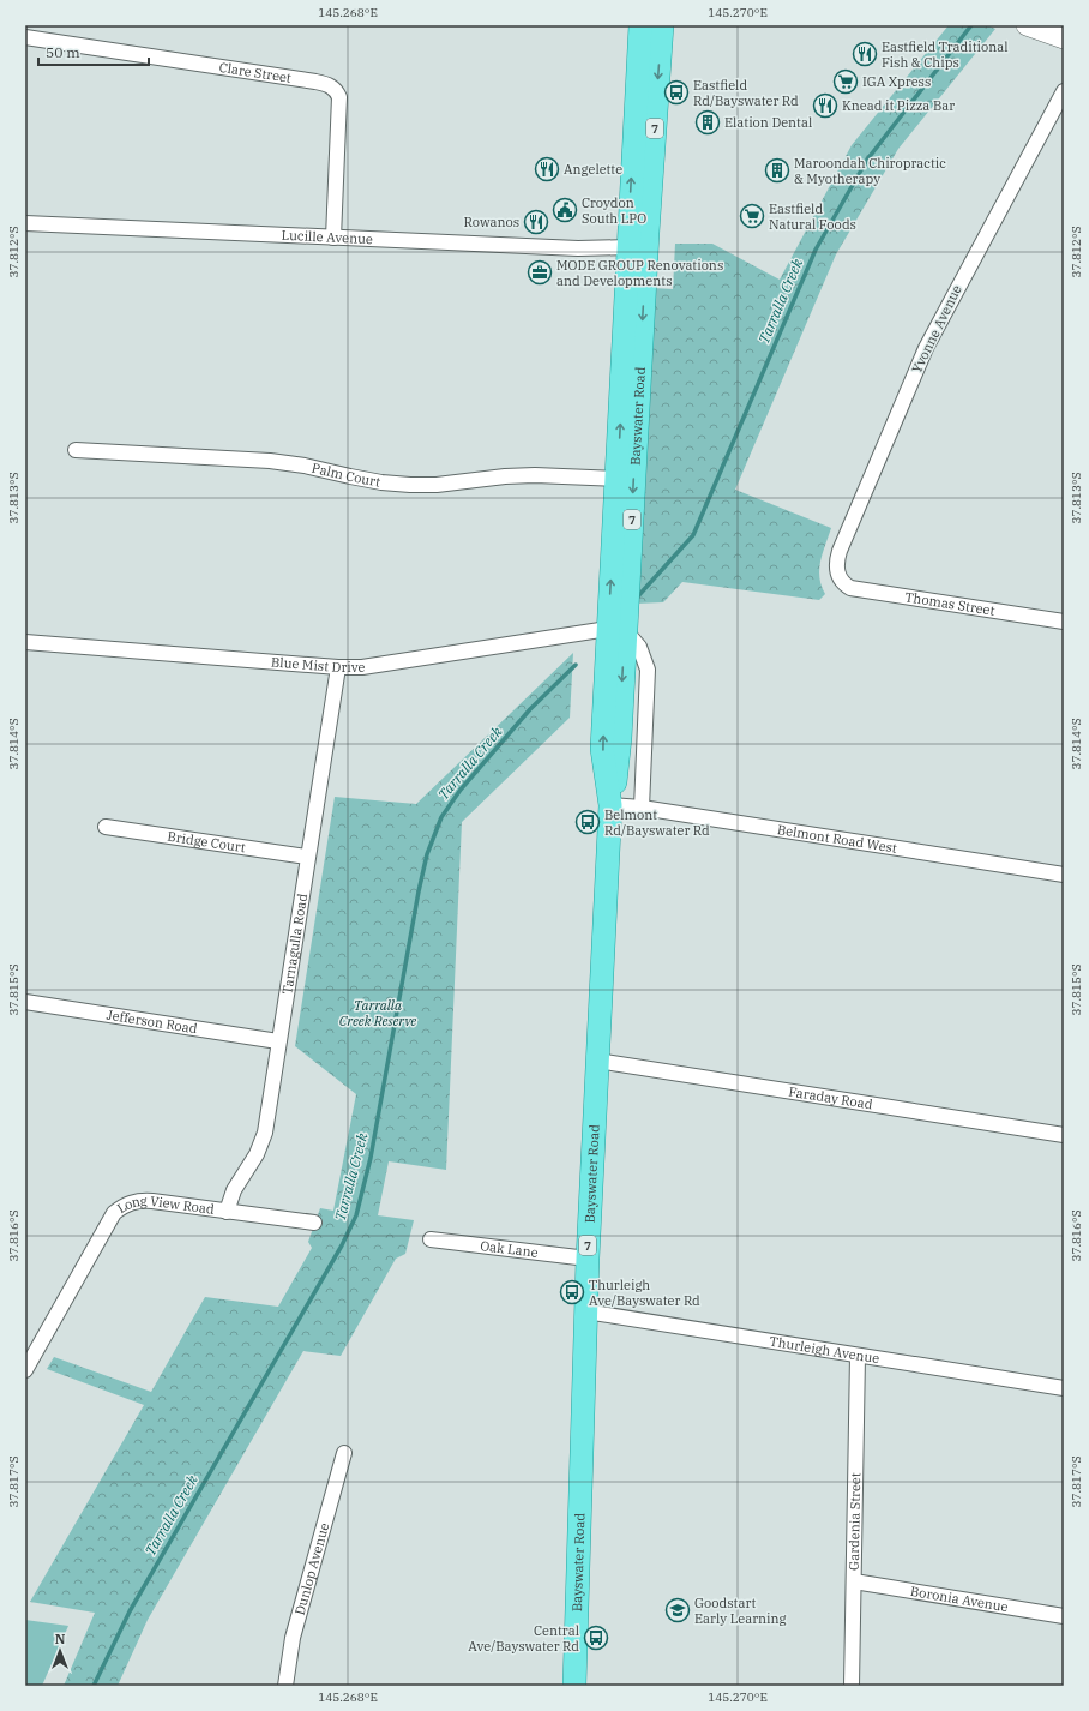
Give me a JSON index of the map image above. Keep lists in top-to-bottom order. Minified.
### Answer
{"streets":{"main road":["7","Bayswater Road"],"street":["Clare Street","Lucille Avenue","Yvonne Avenue","Palm Court","Thomas Street","Blue Mist Drive","Belmont Road West","Bridge Court","Tarnagulla Road","Jefferson Road","Faraday Road","Long View Road","Oak Lane","Thurleigh Avenue","Gardenia Street","Dunlop Avenue","Boronia Avenue"]},"crossings":[["Clare Street","Lucille Avenue"],["Lucille Avenue","Bayswater Road"],["Yvonne Avenue","Thomas Street"],["Bayswater Road","Palm Court"],["Bayswater Road","Blue Mist Drive"],["Bayswater Road","Belmont Road West"],["Bayswater Road","Faraday Road"],["Bayswater Road","Oak Lane"],["Bayswater Road","Thurleigh Avenue"],["Blue Mist Drive","Tarnagulla Road"],["Bridge Court","Tarnagulla Road"],["Tarnagulla Road","Jefferson Road"],["Tarnagulla Road","Long View Road"],["Thurleigh Avenue","Gardenia Street"],["Gardenia Street","Boronia Avenue"]],"water":["Tarralla Creek"],"parks":["Tarralla Creek Reserve"],"places":{"restaurant":["Eastfield Traditional Fish & Chips","Knead it Pizza Bar","Angelette","Rowanos"],"supermarket":["IGA Xpress","Eastfield Natural Foods"],"bus stop":["Eastfield Rd/Bayswater Rd","Belmont Rd/Bayswater Rd","Thurleigh Ave/Bayswater Rd","Central Ave/Bayswater Rd"],"building":["Elation Dental","Maroondah Chiropractic & Myotherapy"],"public building":["Croydon South LPO"],"office":["MODE GROUP Renovations and Developments"],"school or university":["Goodstart Early Learning"]},"scale_bar":"50 m","north":"top","coordinates":["145.268°E","145.270°E","37.812°S","37.813°S","37.814°S","37.815°S","37.816°S","37.817°S"]}
